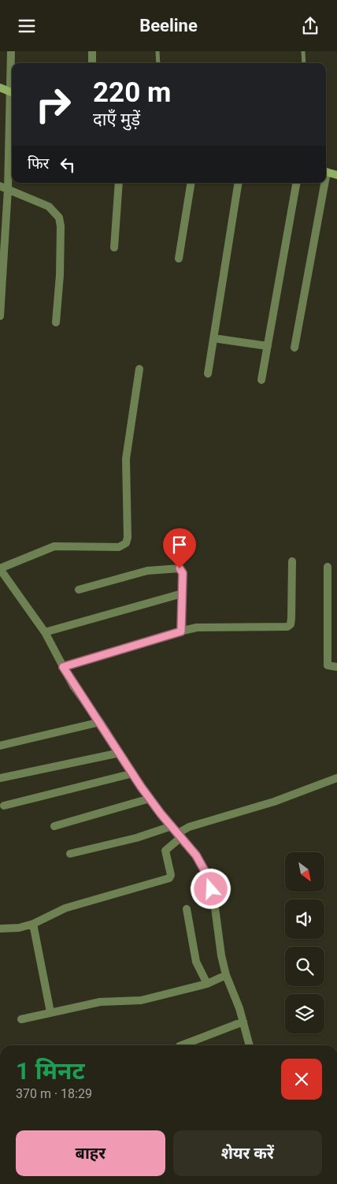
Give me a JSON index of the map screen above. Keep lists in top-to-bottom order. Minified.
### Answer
{"north":"bottom right","page":{"header":"Beeline","turn":["220 m","दाएँ मुड़ें"],"then":"फिर","heading":["1 मिनट","370 m · 18:29"],"buttons":["बाहर","शेयर करें"]}}
